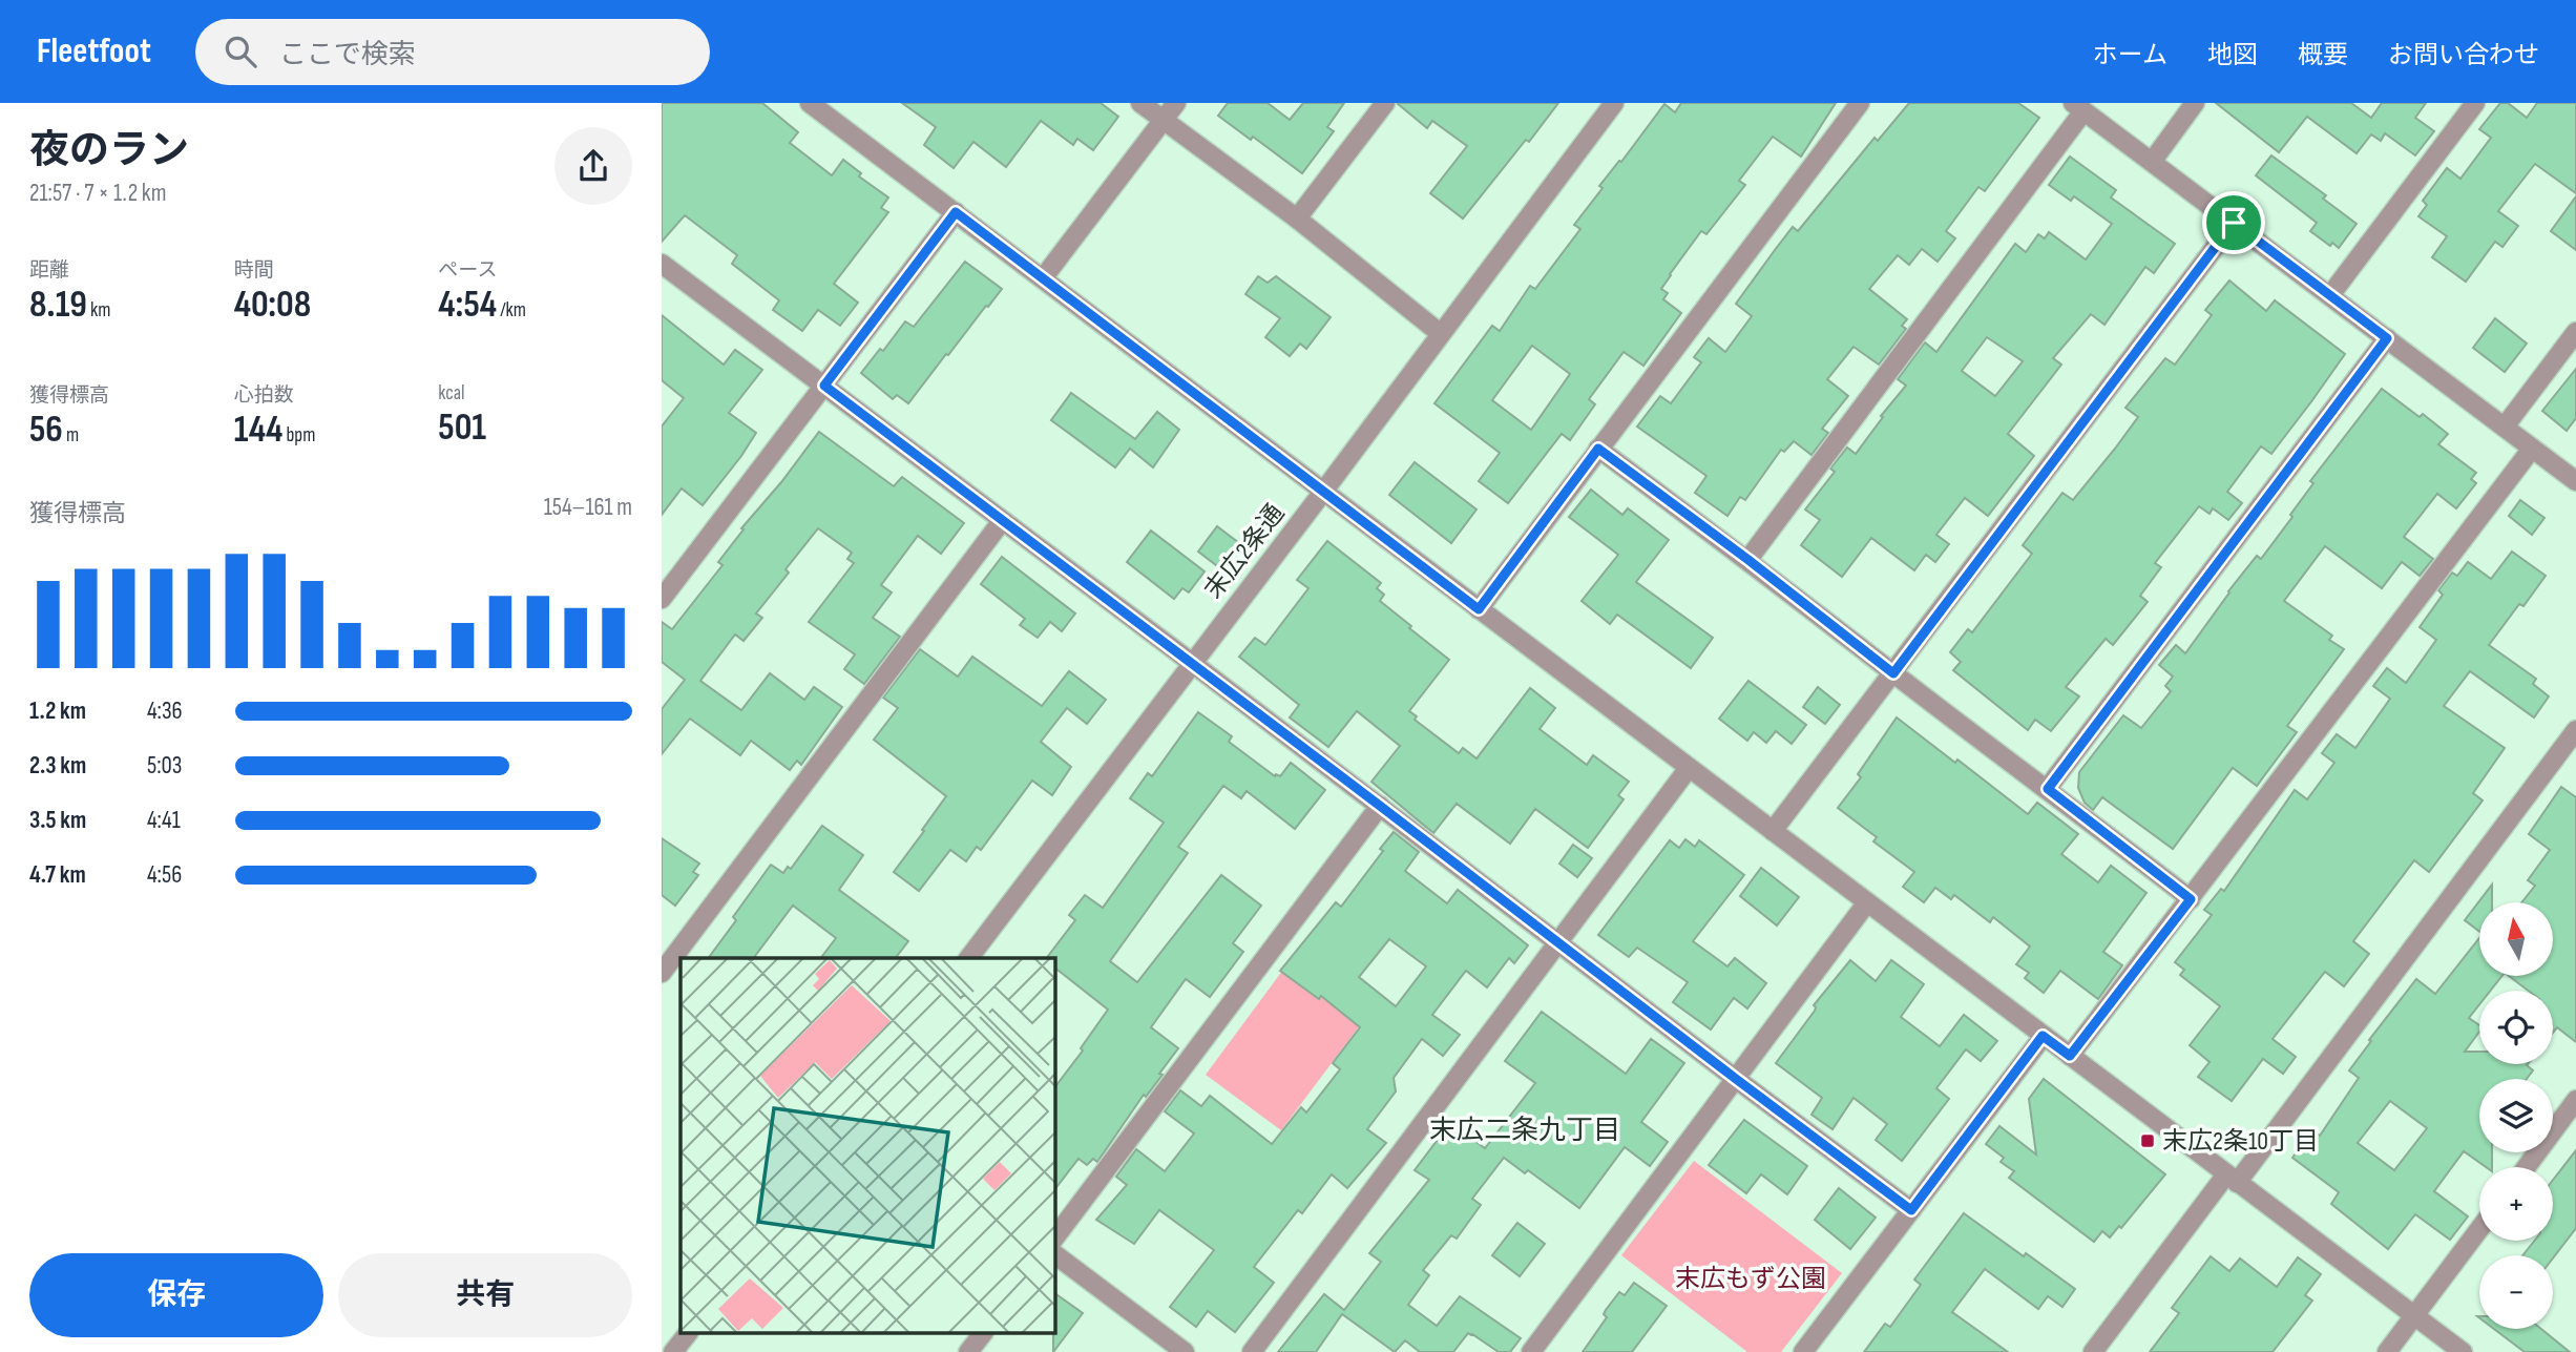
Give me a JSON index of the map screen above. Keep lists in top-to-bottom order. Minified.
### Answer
{"streets":{"street":["末広2条通"]},"districts":["末広二条九丁目"],"parks":["末広もず公園"],"places":{"transit":["末広2条10丁目"]},"north":"top","page":{"header":"Fleetfoot","search":"ここで検索","nav":["ホーム","地図","概要","お問い合わせ"],"heading":["夜のラン","21:57 · 7 × 1.2 km"],"stats":[["距離","8.19 km"],["時間","40:08"],["ペース","4:54 /km"],["獲得標高","56 m"],["心拍数","144 bpm"],["kcal","501"]],"chart":["獲得標高","154–161 m"],"list":[{"name":"1.2 km","note":"4:36"},{"name":"2.3 km","note":"5:03"},{"name":"3.5 km","note":"4:41"},{"name":"4.7 km","note":"4:56"}],"map_buttons":["+","−"],"buttons":["保存","共有"]}}
